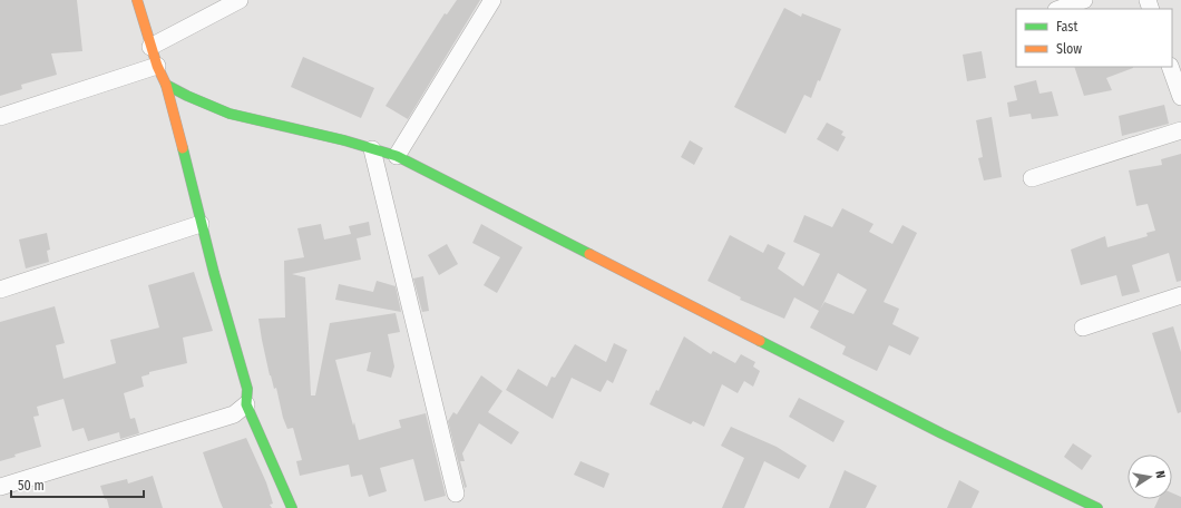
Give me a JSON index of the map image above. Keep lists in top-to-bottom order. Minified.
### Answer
{"legend":["Fast","Slow"],"scale_bar":"50 m","north":"right"}
